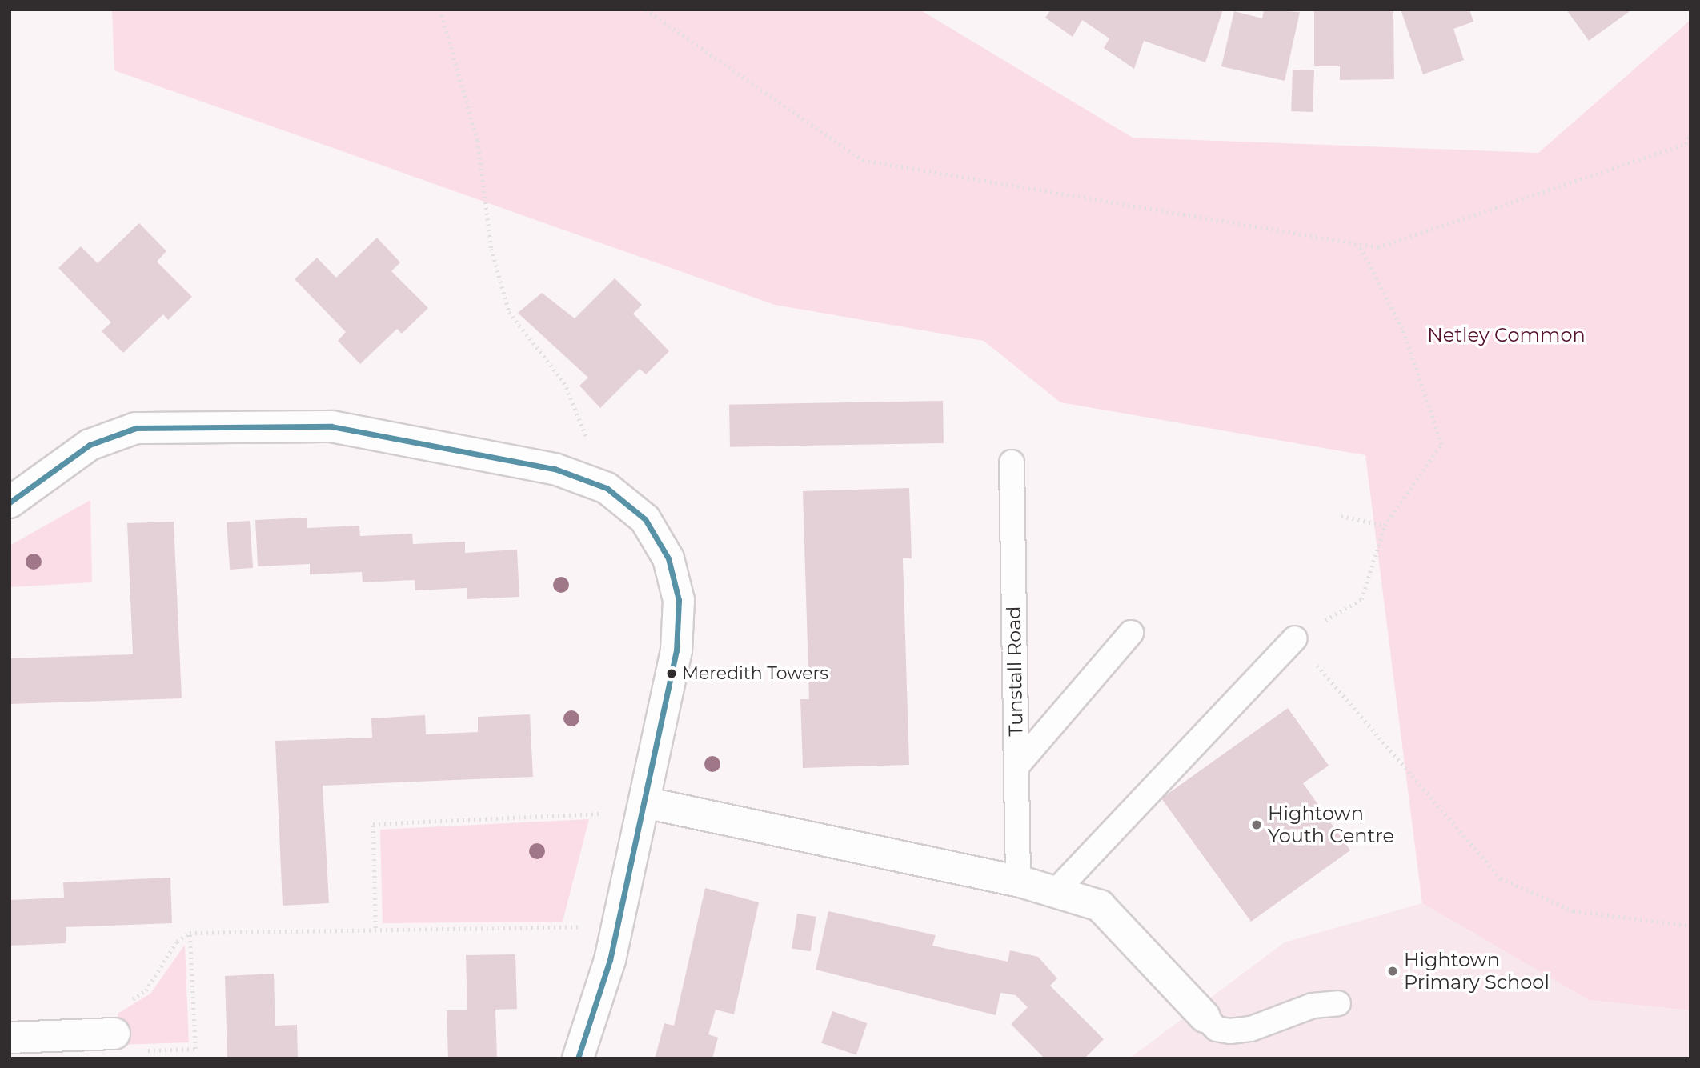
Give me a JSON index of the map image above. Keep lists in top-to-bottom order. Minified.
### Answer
{"streets":{"lane":["Tunstall Road"]},"parks":["Netley Common"],"places":["Meredith Towers","Hightown Youth Centre","Hightown Primary School"]}
